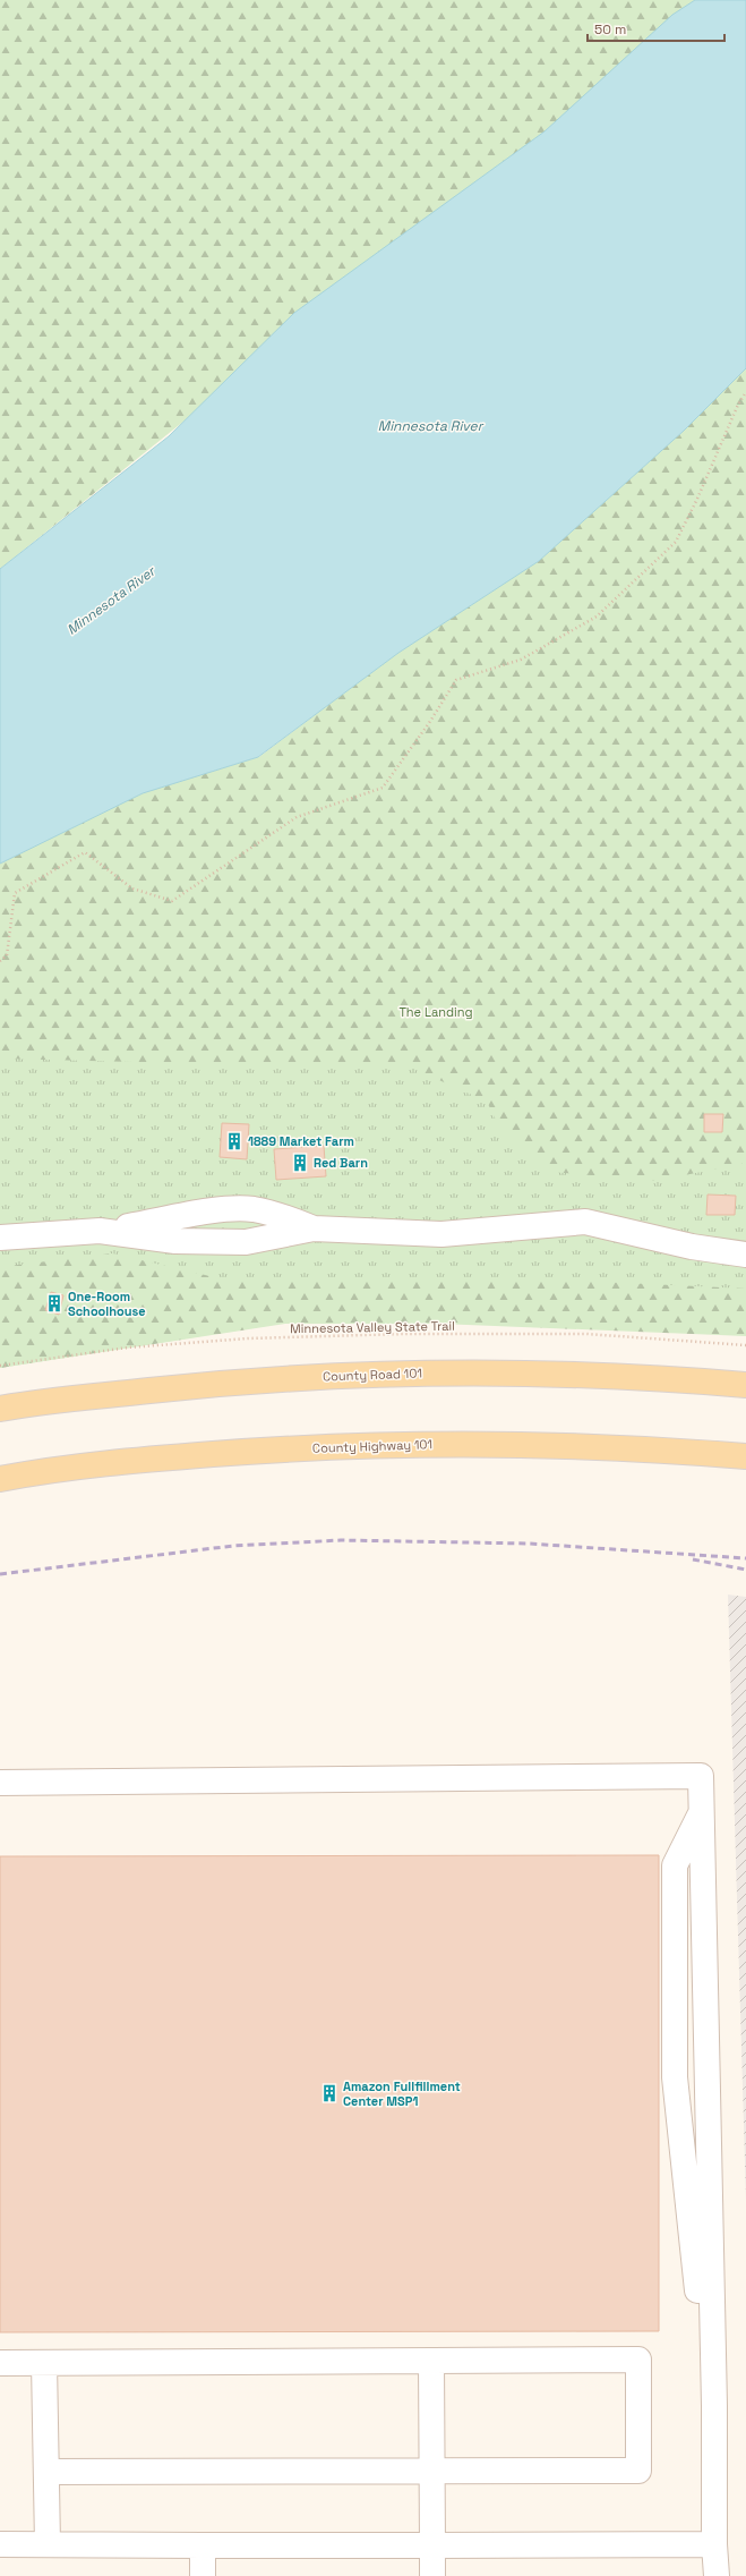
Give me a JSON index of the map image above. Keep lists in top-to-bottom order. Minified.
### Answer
{"streets":{"main road":["County Road 101","County Highway 101"],"path":["Minnesota Valley State Trail"]},"water":["Minnesota River"],"parks":["The Landing"],"places":{"building":["1889 Market Farm","Red Barn","One-Room Schoolhouse","Amazon Fullfillment Center MSP1"]},"scale_bar":"50 m"}
